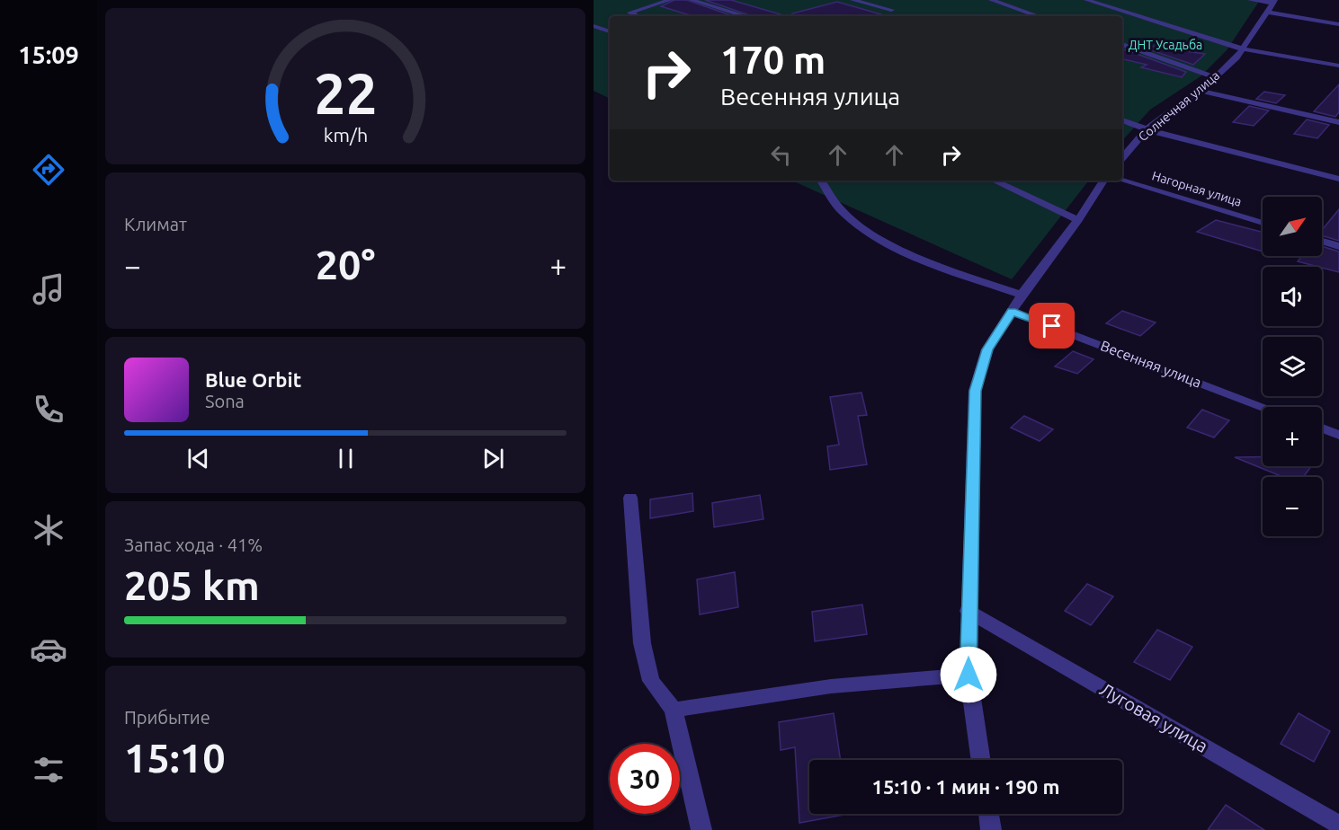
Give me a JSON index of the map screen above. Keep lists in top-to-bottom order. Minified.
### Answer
{"streets":{"street":["Солнечная улица","Нагорная улица","Весенняя улица","Луговая улица"]},"parks":["ДНТ Усадьба"],"north":"top right","page":{"tabs":"15:09","turn":["170 m","Весенняя улица"],"tile":["Климат",["Запас хода · 41%","205 km"],["Прибытие","15:10"]],"map_buttons":["+","−"],"heat":["−","20°","+"],"song":["Blue Orbit","Sona"],"limit":"30","trip":"15:10 · 1 мин · 190 m","gauge":["22","km/h"]}}
